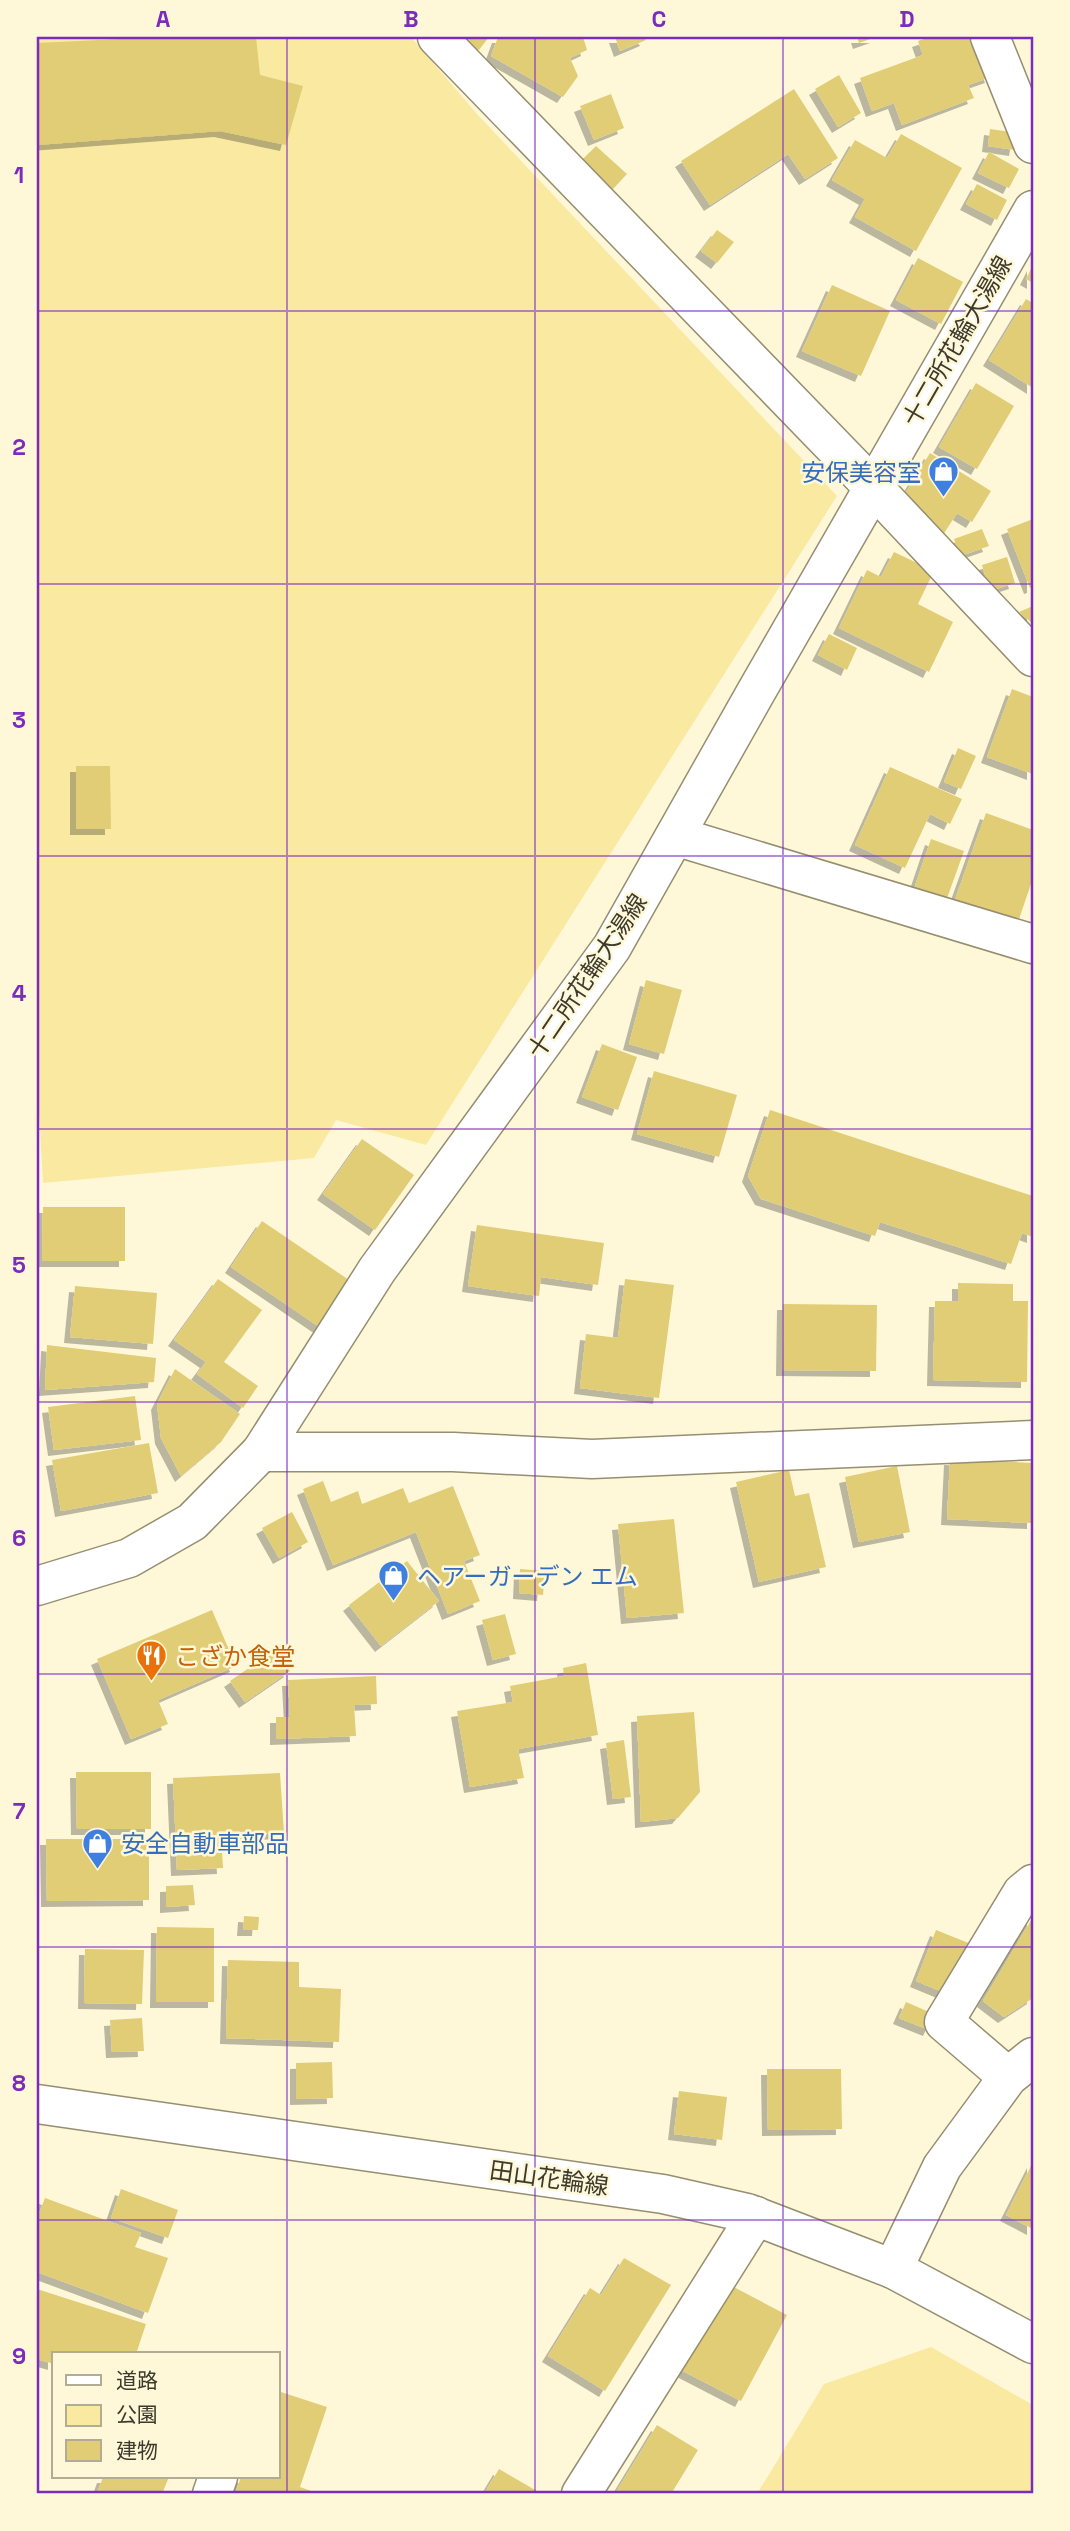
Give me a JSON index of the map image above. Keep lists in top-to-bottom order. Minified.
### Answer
{"streets":{"street":["十二所花輪大湯線","田山花輪線"]},"places":{"shop":["安保美容室","ヘアーガーデン エム","安全自動車部品"],"restaurant":["こざか食堂"]},"legend":["道路","公園","建物"],"grid":{"columns":["A","B","C","D"],"rows":["1","2","3","4","5","6","7","8","9"]}}
